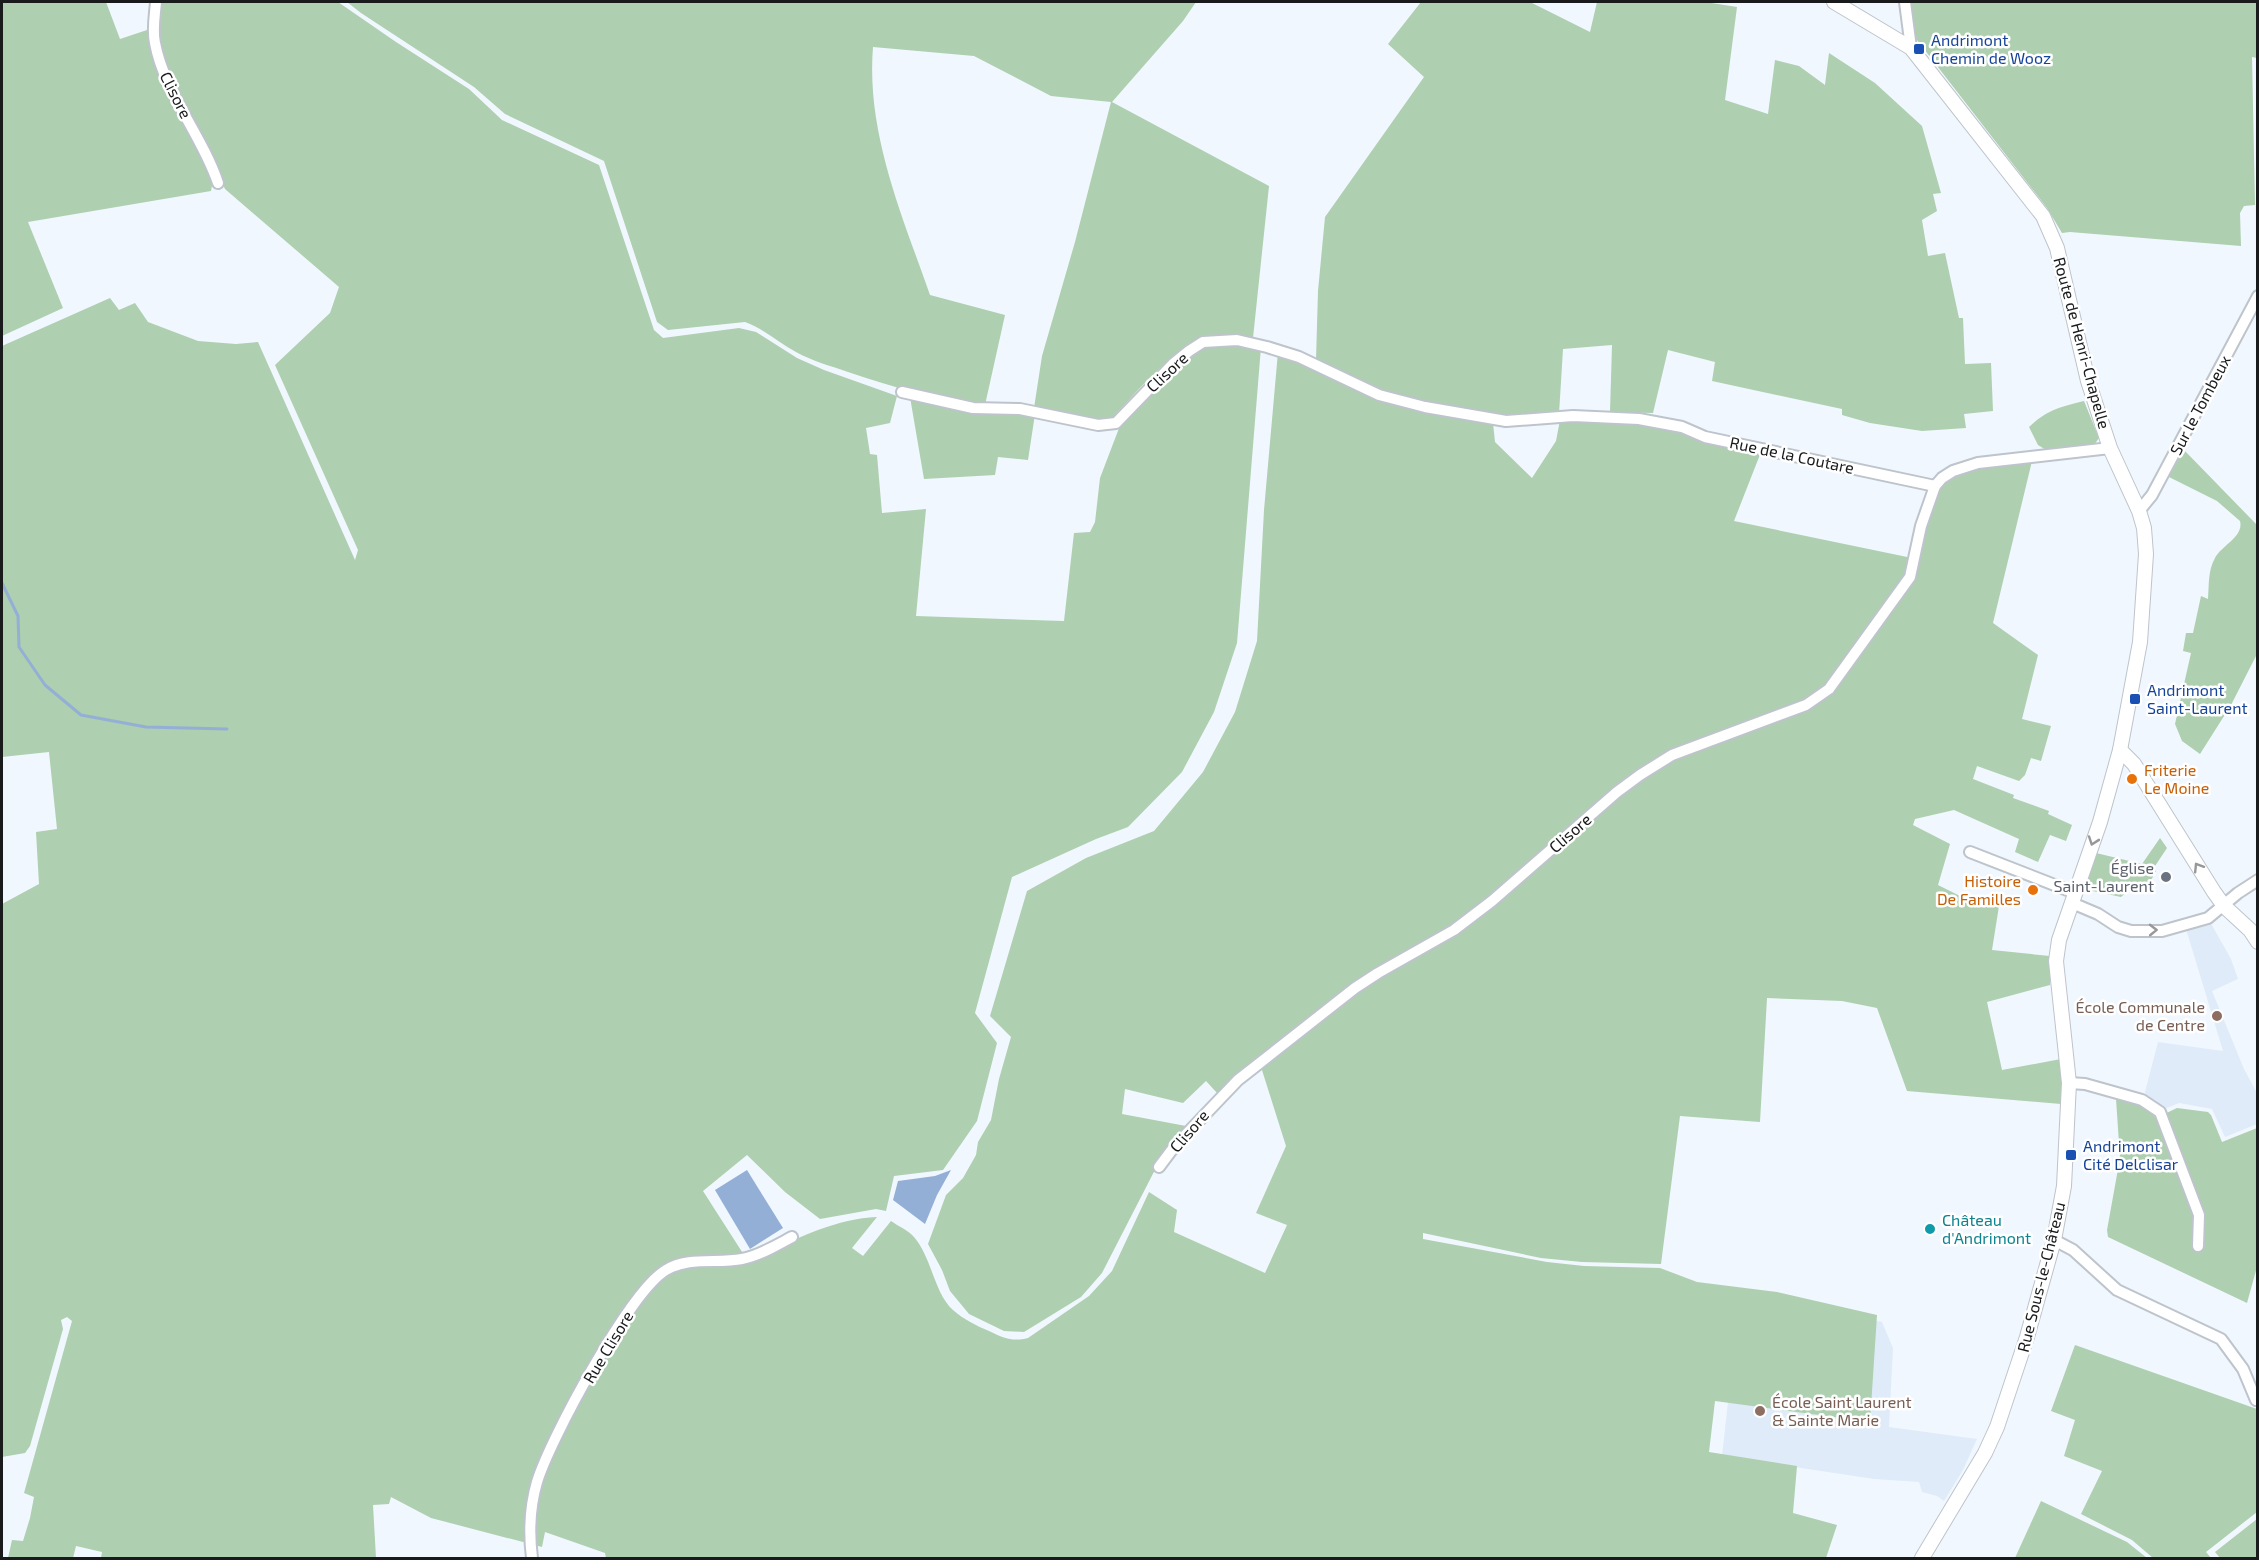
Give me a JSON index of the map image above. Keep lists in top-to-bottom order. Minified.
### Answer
{"streets":{"street":["Clisore","Route de Henri-Chapelle","Sur le Tombeux","Rue de la Coutare","Rue Sous-le-Château","Rue Clisore"]},"crossings":[["Clisore","Rue de la Coutare"],["Route de Henri-Chapelle","Sur le Tombeux"],["Route de Henri-Chapelle","Rue Sous-le-Château"]],"places":{"transit":["Andrimont Chemin de Wooz","Andrimont Saint-Laurent","Andrimont Cité Delclisar"],"other":["Friterie Le Moine","Église Saint-Laurent","Histoire De Familles","École Communale de Centre","Château d'Andrimont","École Saint Laurent & Sainte Marie"]}}
